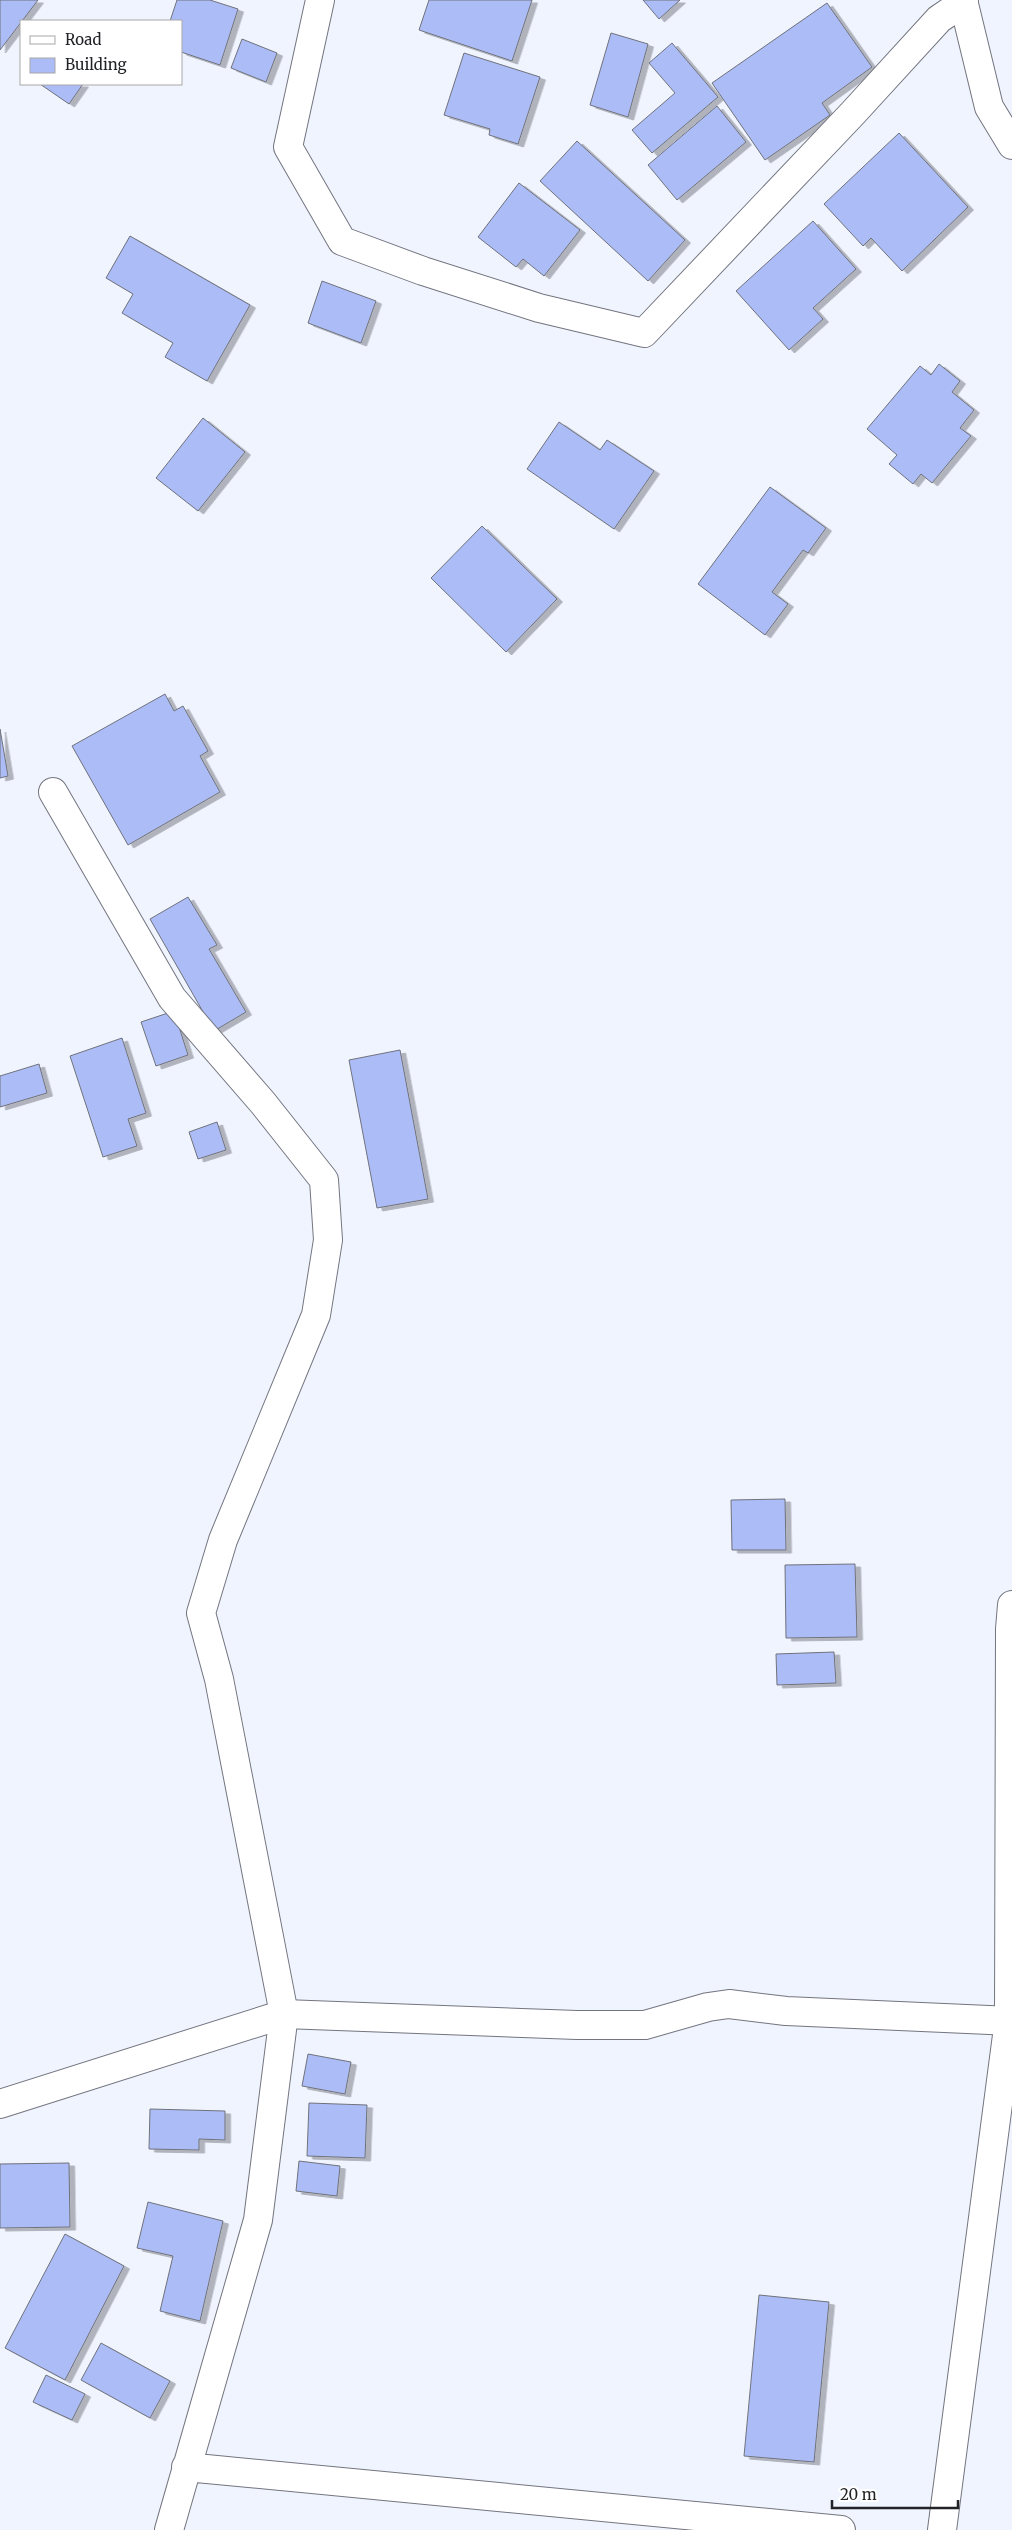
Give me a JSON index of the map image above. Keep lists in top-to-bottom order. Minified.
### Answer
{"legend":["Road","Building"],"scale_bar":"20 m"}
